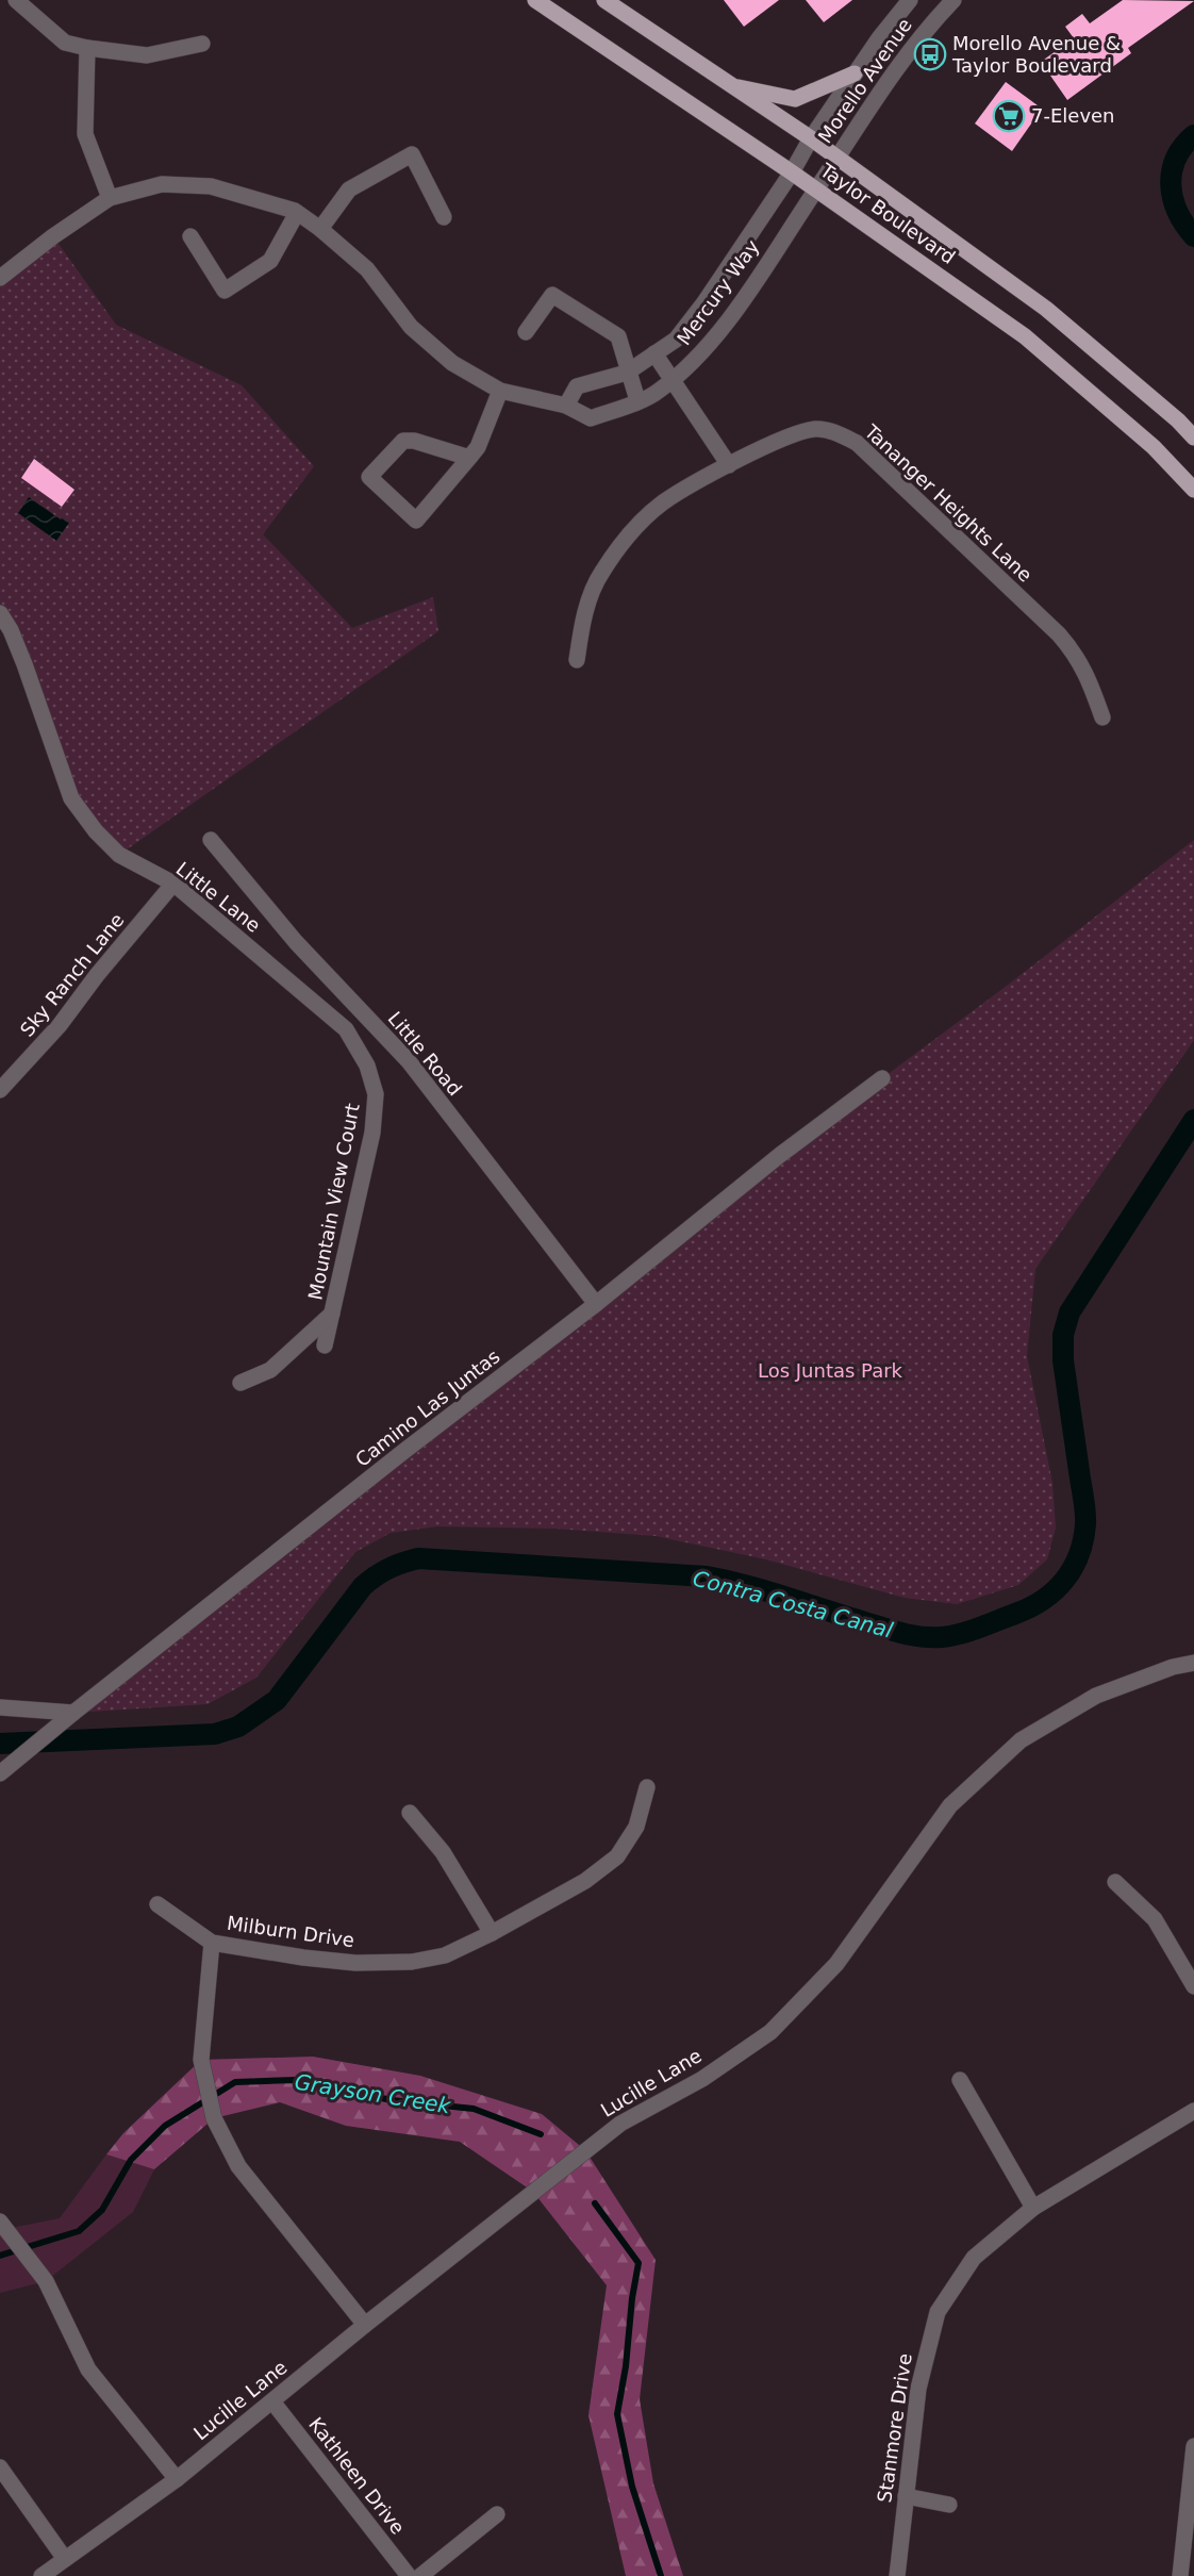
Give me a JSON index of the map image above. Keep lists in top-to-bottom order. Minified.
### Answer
{"streets":{"main road":["Taylor Boulevard"],"street":["Morello Avenue","Mercury Way","Tananger Heights Lane","Little Lane","Sky Ranch Lane","Little Road","Mountain View Court","Camino Las Juntas","Milburn Drive","Lucille Lane","Stanmore Drive","Kathleen Drive"]},"crossings":[["Morello Avenue","Taylor Boulevard"],["Morello Avenue","Mercury Way"],["Taylor Boulevard","Mercury Way"],["Little Lane","Sky Ranch Lane"],["Little Lane","Mountain View Court"],["Little Road","Camino Las Juntas"],["Milburn Drive","Lucille Lane"],["Lucille Lane","Kathleen Drive"]],"water":["Contra Costa Canal","Grayson Creek"],"parks":["Los Juntas Park"],"places":{"bus stop":["Morello Avenue & Taylor Boulevard"],"supermarket":["7-Eleven"]}}
